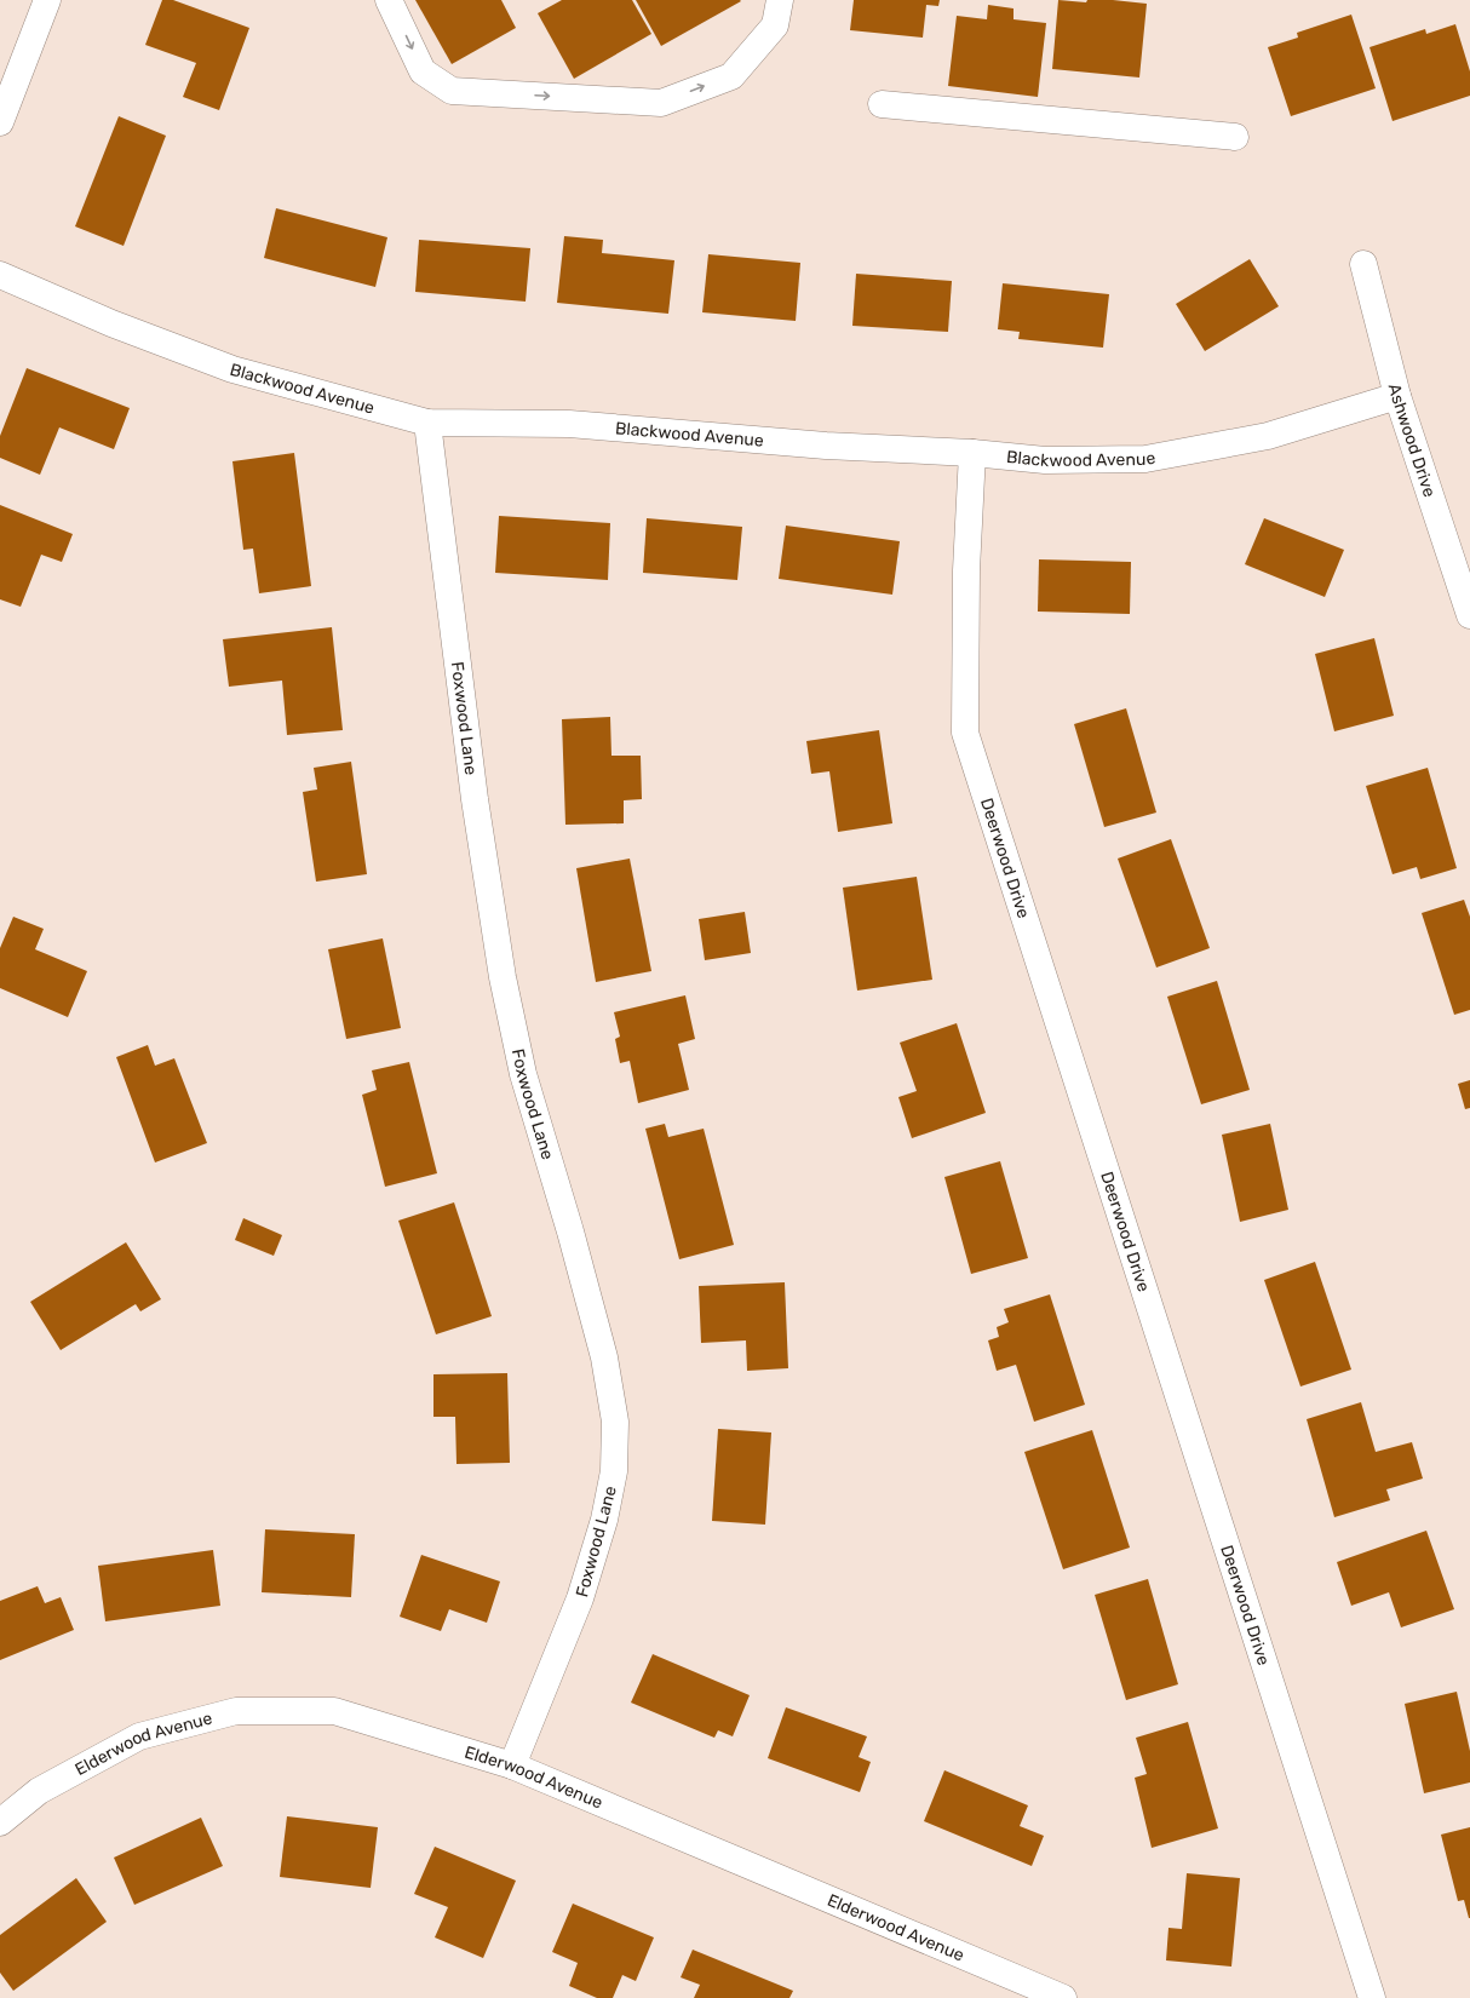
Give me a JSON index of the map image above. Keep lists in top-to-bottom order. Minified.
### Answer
{"streets":{"street":["Blackwood Avenue","Ashwood Drive","Foxwood Lane","Deerwood Drive","Elderwood Avenue"]},"crossings":[["Blackwood Avenue","Ashwood Drive"],["Blackwood Avenue","Foxwood Lane"],["Blackwood Avenue","Deerwood Drive"],["Foxwood Lane","Elderwood Avenue"]]}
